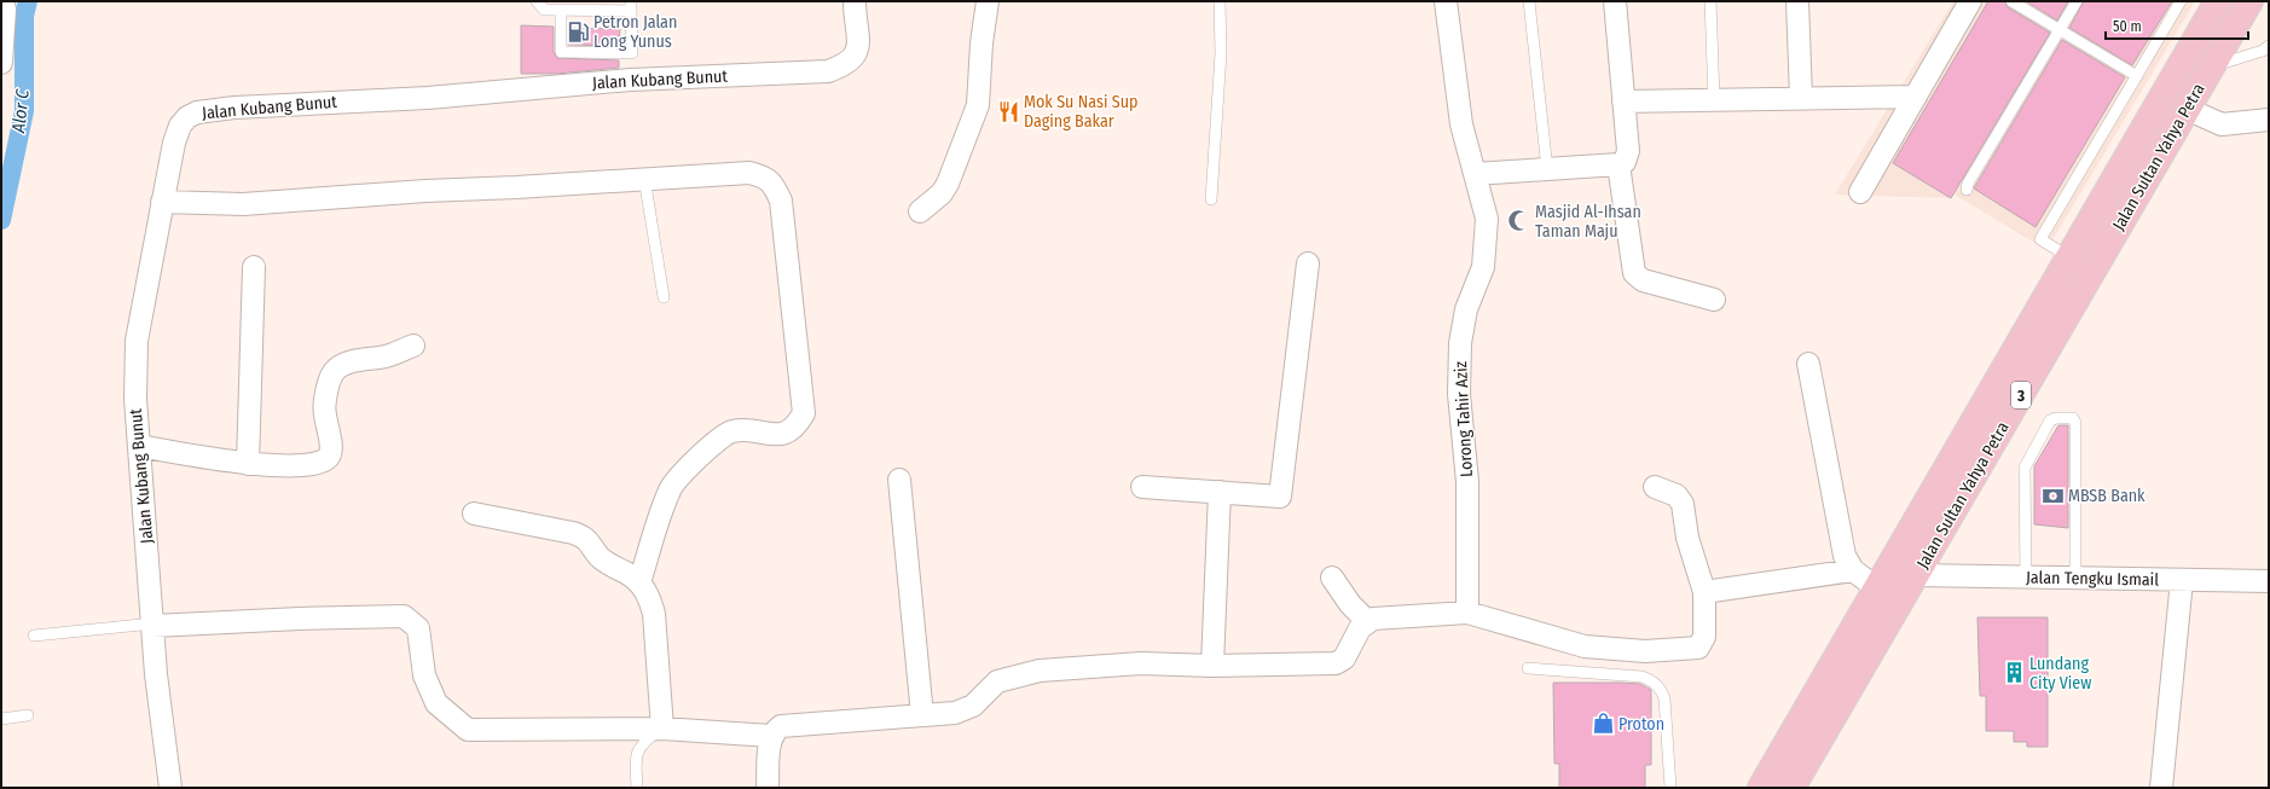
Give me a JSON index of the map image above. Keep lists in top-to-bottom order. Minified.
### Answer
{"streets":{"highway":["Jalan Sultan Yahya Petra","3"],"street":["Jalan Kubang Bunut","Lorong Tahir Aziz","Jalan Tengku Ismail"]},"crossings":[["Jalan Sultan Yahya Petra","Jalan Tengku Ismail"]],"water":["Alor C"],"places":{"fuel station":["Petron Jalan Long Yunus"],"restaurant":["Mok Su Nasi Sup Daging Bakar"],"mosque":["Masjid Al-Ihsan Taman Maju"],"bank":["MBSB Bank"],"building":["Lundang City View"],"shop":["Proton"]},"scale_bar":"50 m"}
